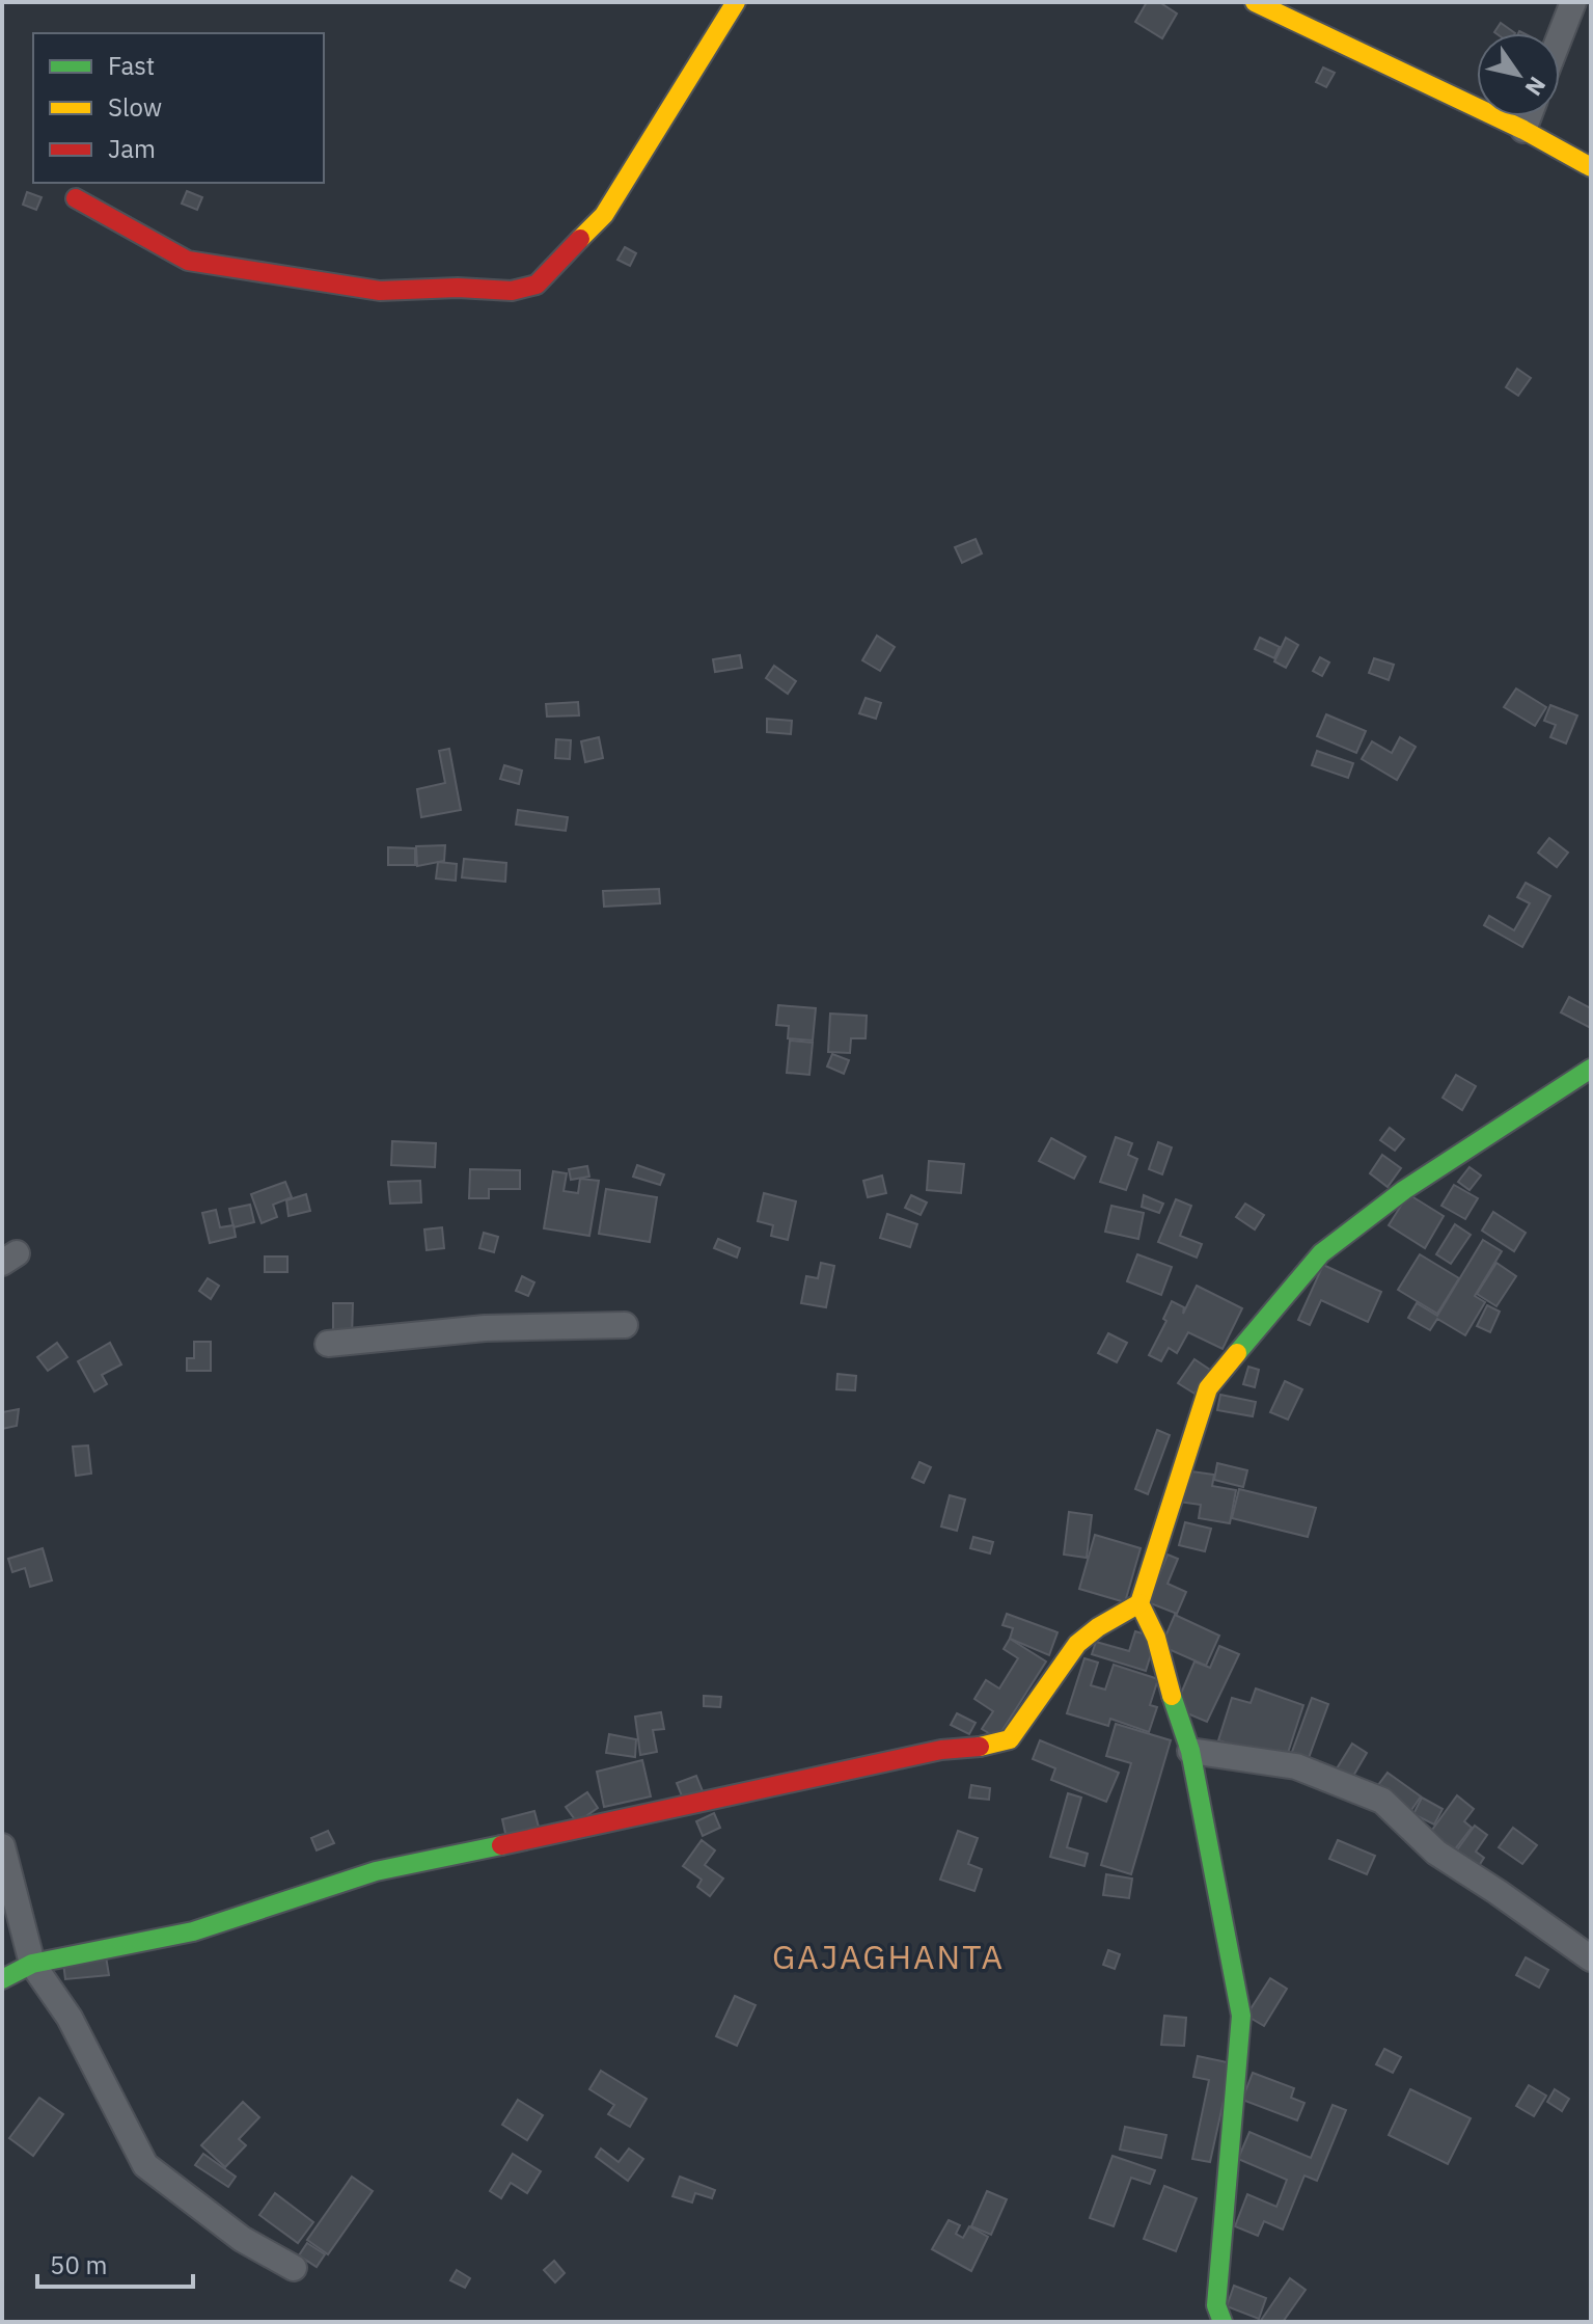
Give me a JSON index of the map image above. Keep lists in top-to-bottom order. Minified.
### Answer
{"districts":["GAJAGHANTA"],"legend":["Fast","Slow","Jam"],"scale_bar":"50 m","north":"bottom right"}
